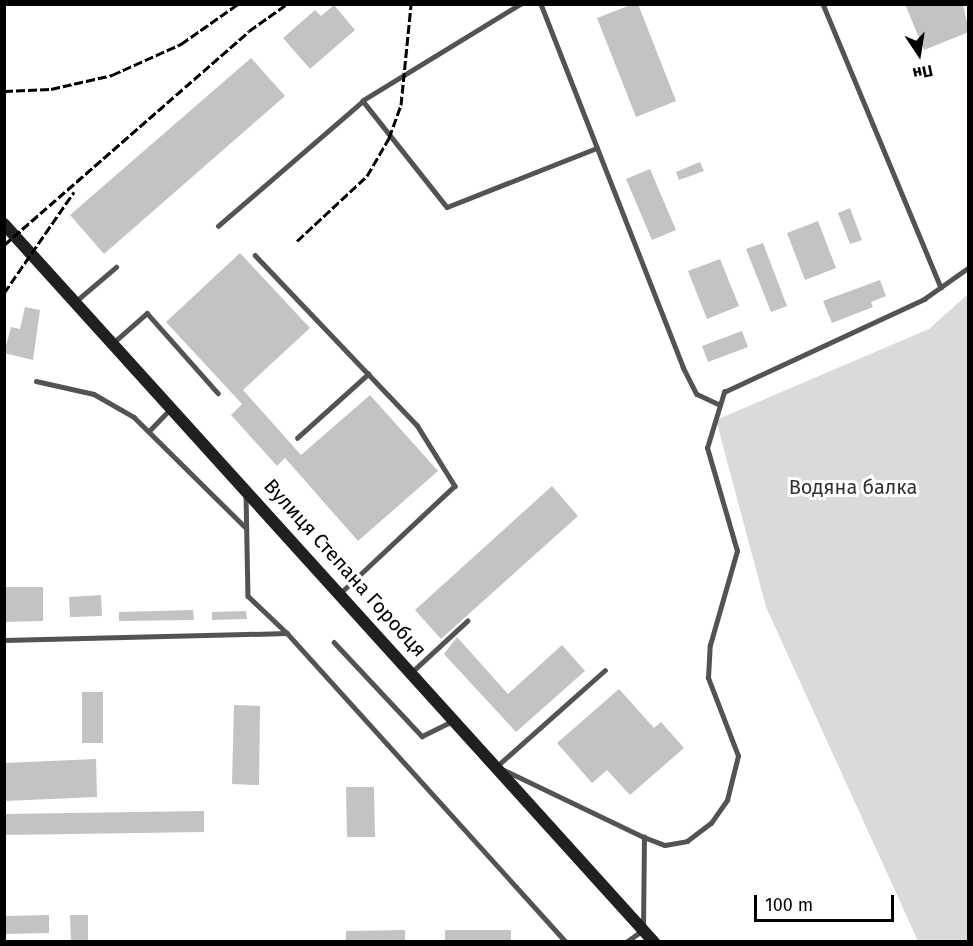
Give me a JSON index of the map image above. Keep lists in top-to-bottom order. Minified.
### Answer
{"streets":{"main road":["Вулиця Степана Горобця"]},"parks":["Водяна балка"],"scale_bar":"100 m","north":"bottom"}
